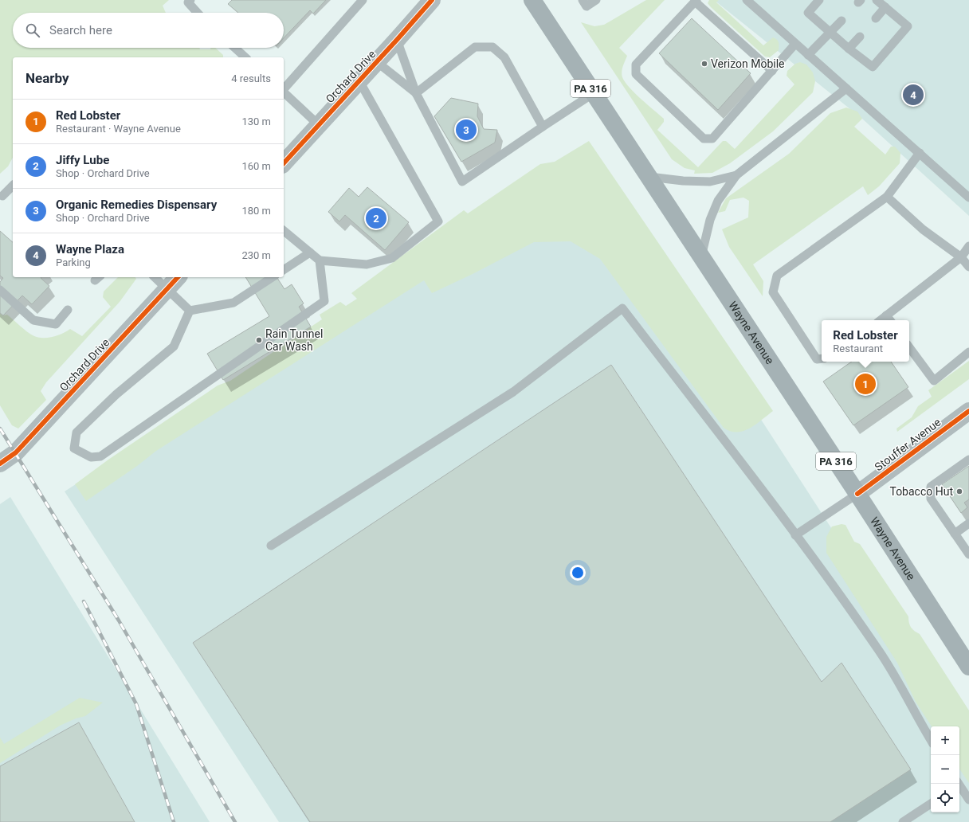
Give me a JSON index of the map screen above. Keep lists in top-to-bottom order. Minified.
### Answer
{"streets":{"main road":["PA 316","Wayne Avenue"],"street":["Orchard Drive","Stouffer Avenue"]},"crossings":[["Wayne Avenue","Stouffer Avenue"]],"places":["Verizon Mobile","Rain Tunnel Car Wash","Tobacco Hut"],"page":{"search":"Search here","heading":["Nearby","4 results"],"pins":["4","3","2","1"],"list":[{"mark":"1","name":"Red Lobster","note":"Restaurant · Wayne Avenue","value":"130 m"},{"mark":"2","name":"Jiffy Lube","note":"Shop · Orchard Drive","value":"160 m"},{"mark":"3","name":"Organic Remedies Dispensary","note":"Shop · Orchard Drive","value":"180 m"},{"mark":"4","name":"Wayne Plaza","note":"Parking","value":"230 m"}],"popup":["Red Lobster","Restaurant"],"map_buttons":["+","−"]}}
